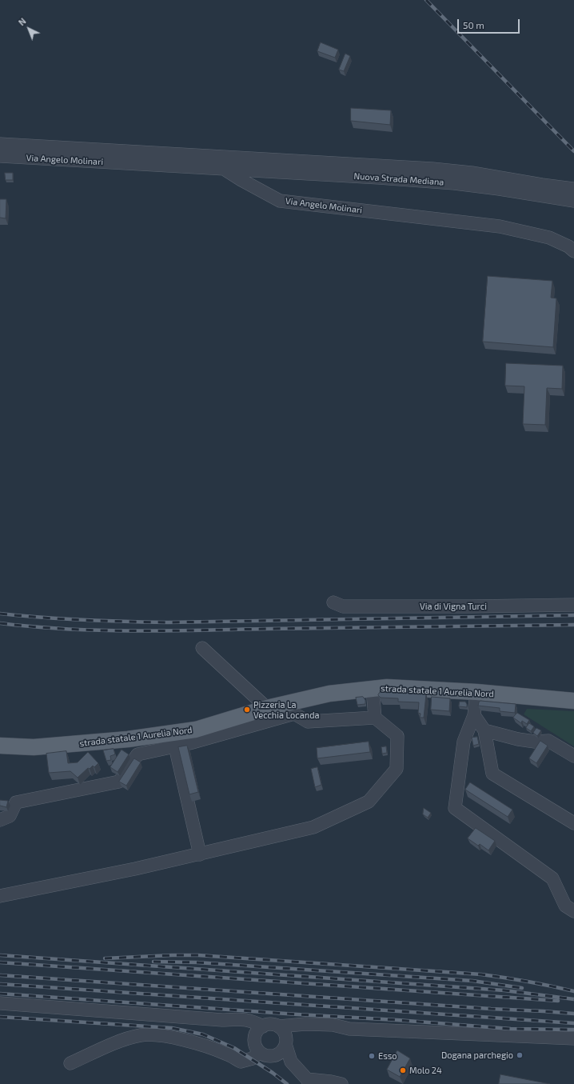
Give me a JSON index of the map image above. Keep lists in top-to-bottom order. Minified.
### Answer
{"streets":{"main road":["strada statale 1 Aurelia Nord"],"street":["Via Angelo Molinari","Nuova Strada Mediana","Via di Vigna Turci"]},"crossings":[["Via Angelo Molinari","Nuova Strada Mediana"]],"places":["Pizzeria La Vecchia Locanda","Dogana parchegio","Esso","Molo 24"],"scale_bar":"50 m","north":"top left"}
